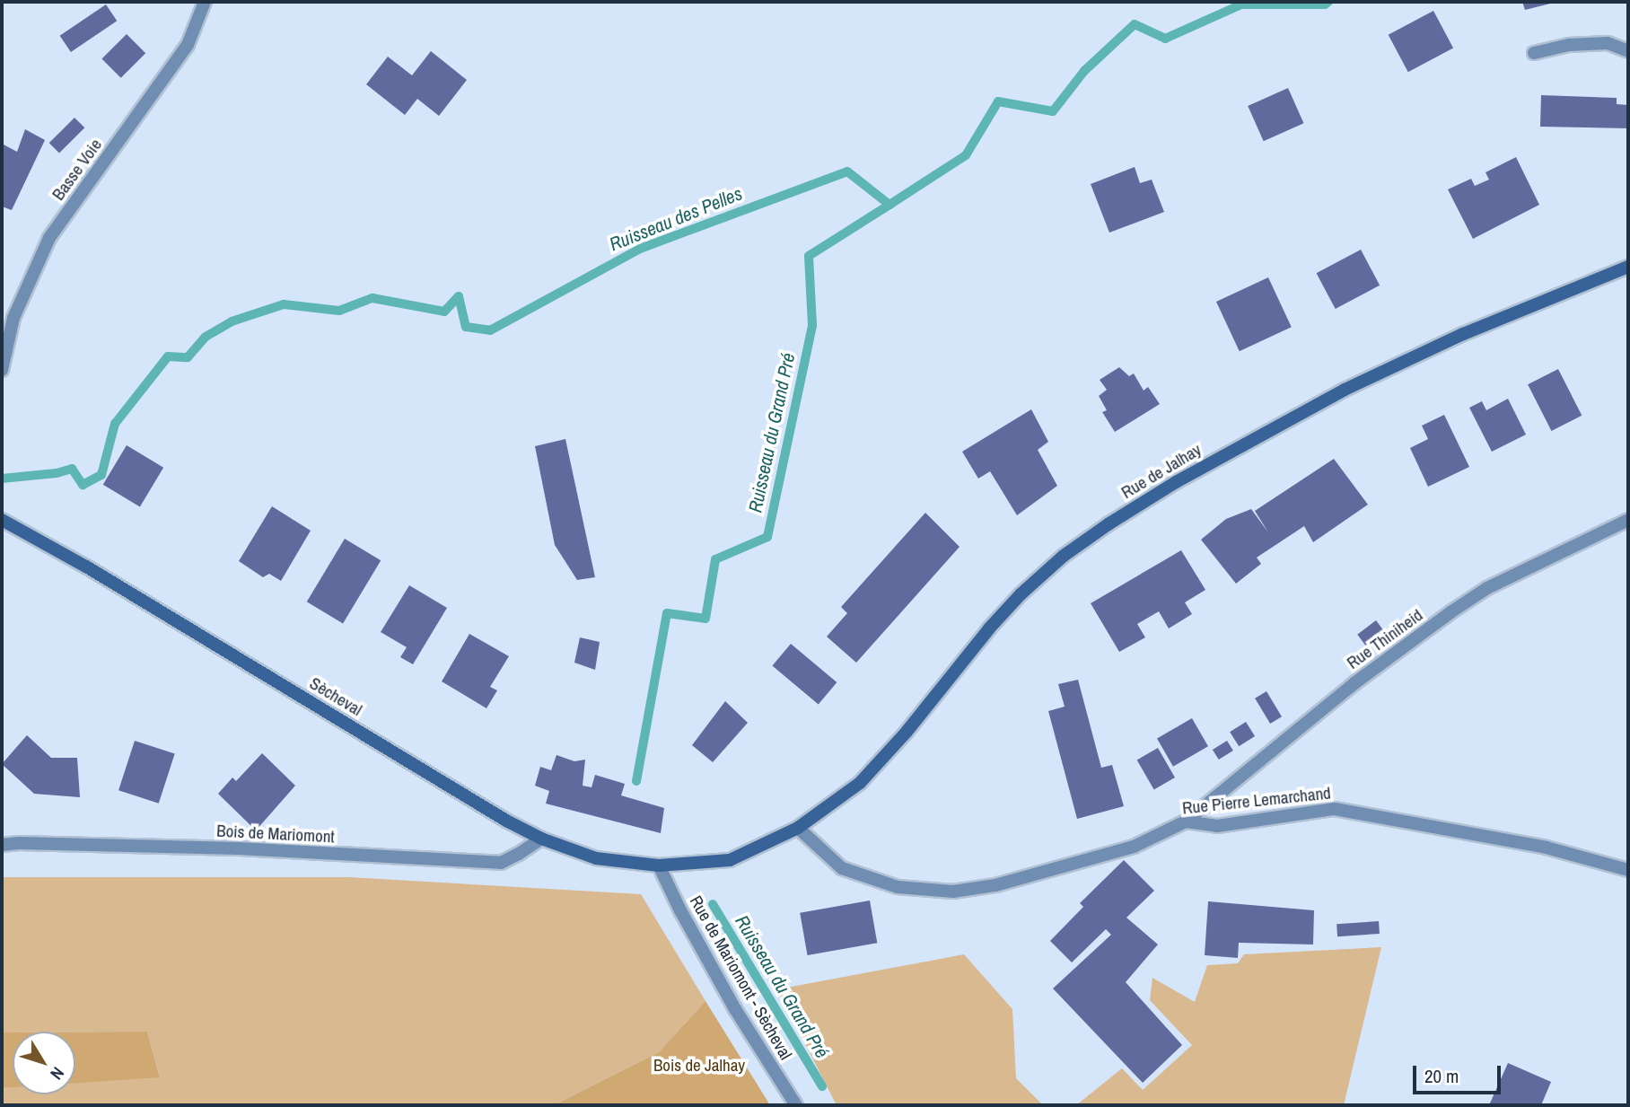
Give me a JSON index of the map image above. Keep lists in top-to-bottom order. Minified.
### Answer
{"streets":{"main road":["Rue de Jalhay","Sècheval"],"street":["Basse Voie","Rue Thiniheid","Rue Pierre Lemarchand","Bois de Mariomont","Rue de Mariomont - Sècheval"]},"crossings":[["Rue de Jalhay","Sècheval"],["Rue de Jalhay","Rue Pierre Lemarchand"],["Rue de Jalhay","Rue de Mariomont - Sècheval"],["Rue Thiniheid","Rue Pierre Lemarchand"],["Sècheval","Bois de Mariomont"],["Sècheval","Rue de Mariomont - Sècheval"]],"water":["Ruisseau des Pelles","Ruisseau du Grand Pré"],"parks":["Bois de Jalhay"],"scale_bar":"20 m","north":"bottom right"}
